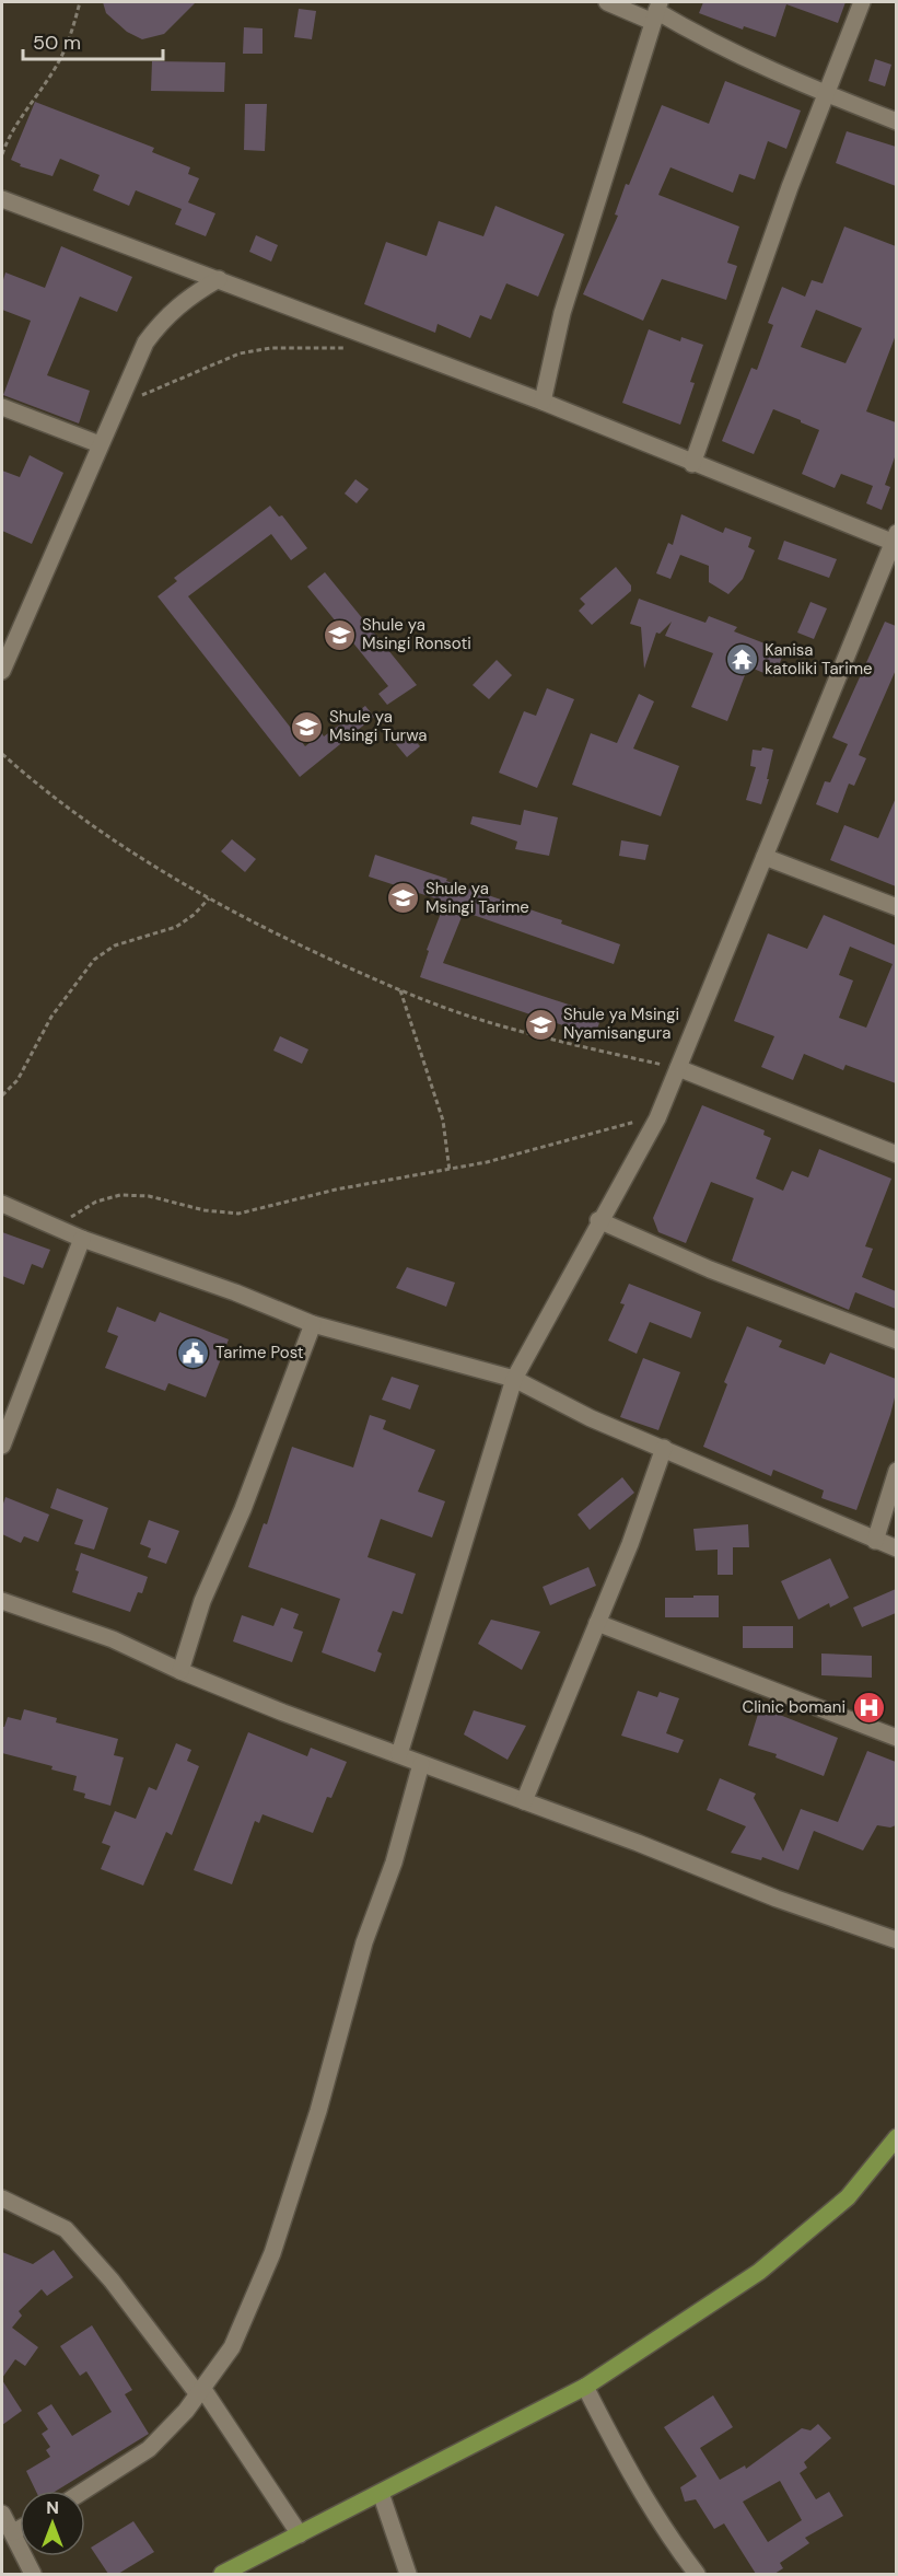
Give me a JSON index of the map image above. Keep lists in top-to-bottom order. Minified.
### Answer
{"places":{"school or university":["Shule ya Msingi Ronsoti","Shule ya Msingi Turwa","Shule ya Msingi Tarime","Shule ya Msingi Nyamisangura"],"temple":["Kanisa katoliki Tarime"],"public building":["Tarime Post"],"hospital":["Clinic bomani"]},"scale_bar":"50 m","north":"top"}
